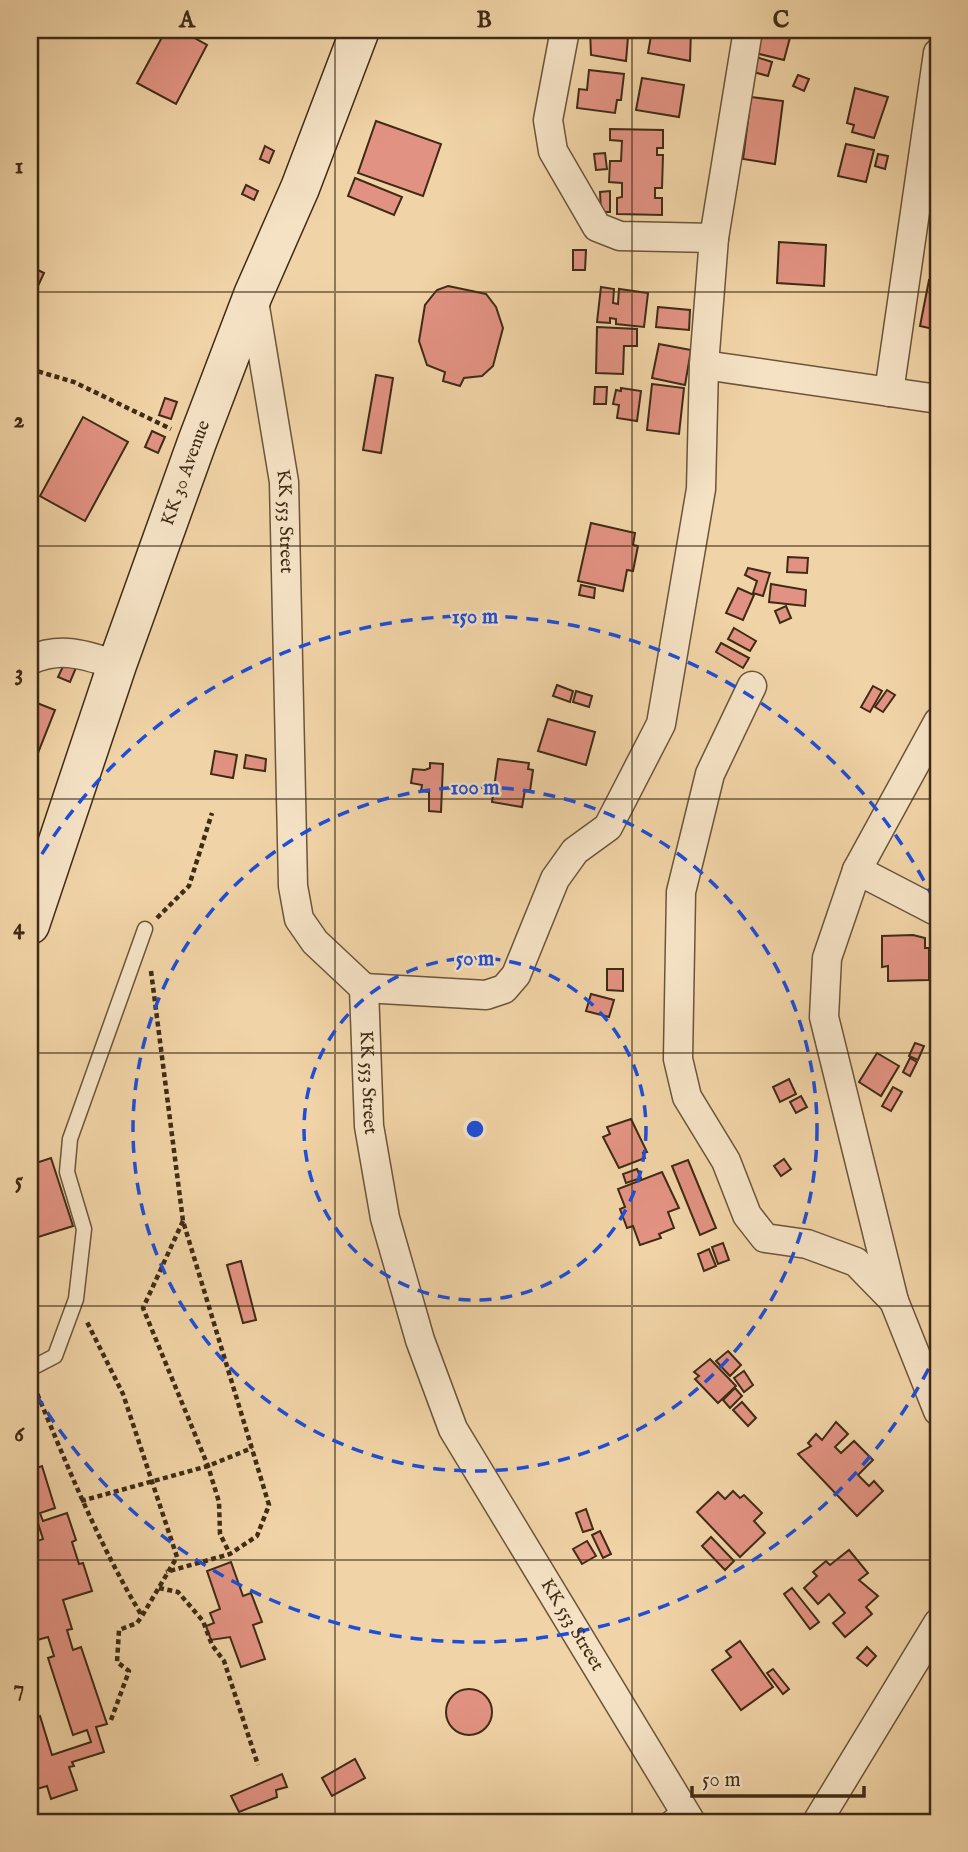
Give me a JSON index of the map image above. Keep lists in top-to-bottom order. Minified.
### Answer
{"streets":{"main road":["KK 30 Avenue"],"street":["KK 553 Street"]},"crossings":[["KK 30 Avenue","KK 553 Street"]],"scale_bar":"50 m","grid":{"columns":["A","B","C"],"rows":["1","2","3","4","5","6","7"]},"rings":["150 m","100 m","50 m"]}
